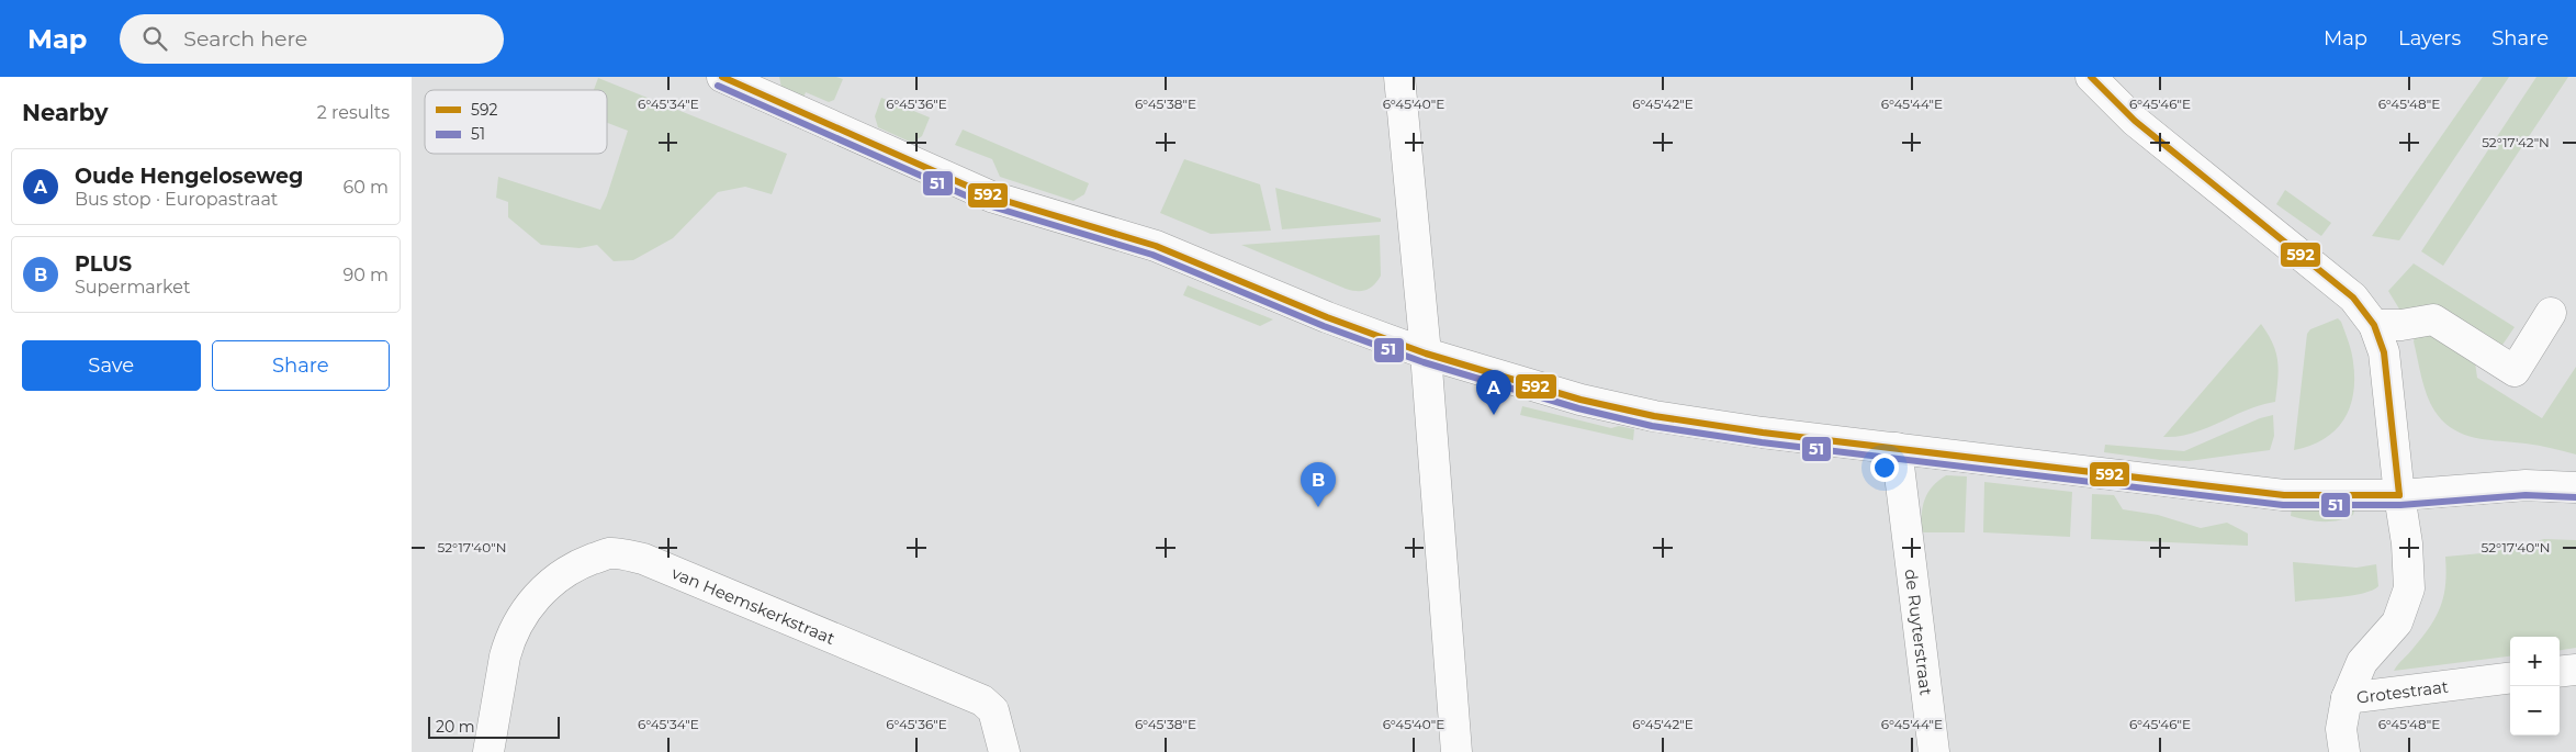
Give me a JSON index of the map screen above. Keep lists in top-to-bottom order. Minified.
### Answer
{"streets":{"street":["van Heemskerkstraat","de Ruyterstraat","Grotestraat"]},"lines":["transit line 592","transit line 51"],"legend":["592","51"],"scale_bar":"20 m","page":{"header":"Map","search":"Search here","nav":["Map","Layers","Share"],"heading":["Nearby","2 results"],"list":[{"mark":"A","name":"Oude Hengeloseweg","note":"Bus stop · Europastraat","value":"60 m"},{"mark":"B","name":"PLUS","note":"Supermarket","value":"90 m"}],"buttons":["Save","Share"],"pins":["A","B"],"map_buttons":["+","−"],"scale":"20 m"},"coordinates":["6°45'34\"E","6°45'36\"E","6°45'38\"E","6°45'40\"E","6°45'42\"E","6°45'44\"E","6°45'46\"E","6°45'48\"E","52°17'42\"N","52°17'40\"N"]}
